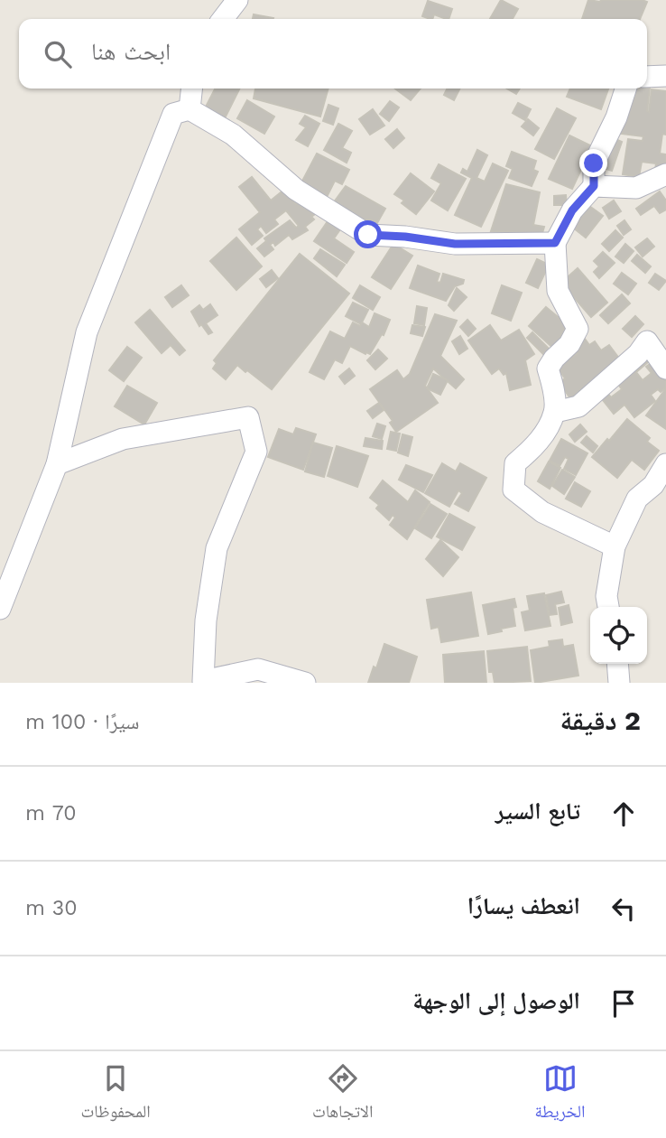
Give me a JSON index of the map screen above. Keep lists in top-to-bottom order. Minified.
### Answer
{"page":{"search":"ابحث هنا","heading":["2 دقيقة","سيرًا · 100 m"],"list":[["تابع السير","70 m"],["انعطف يسارًا","30 m"],"الوصول إلى الوجهة"],"nav":["الخريطة","الاتجاهات","المحفوظات"]}}
